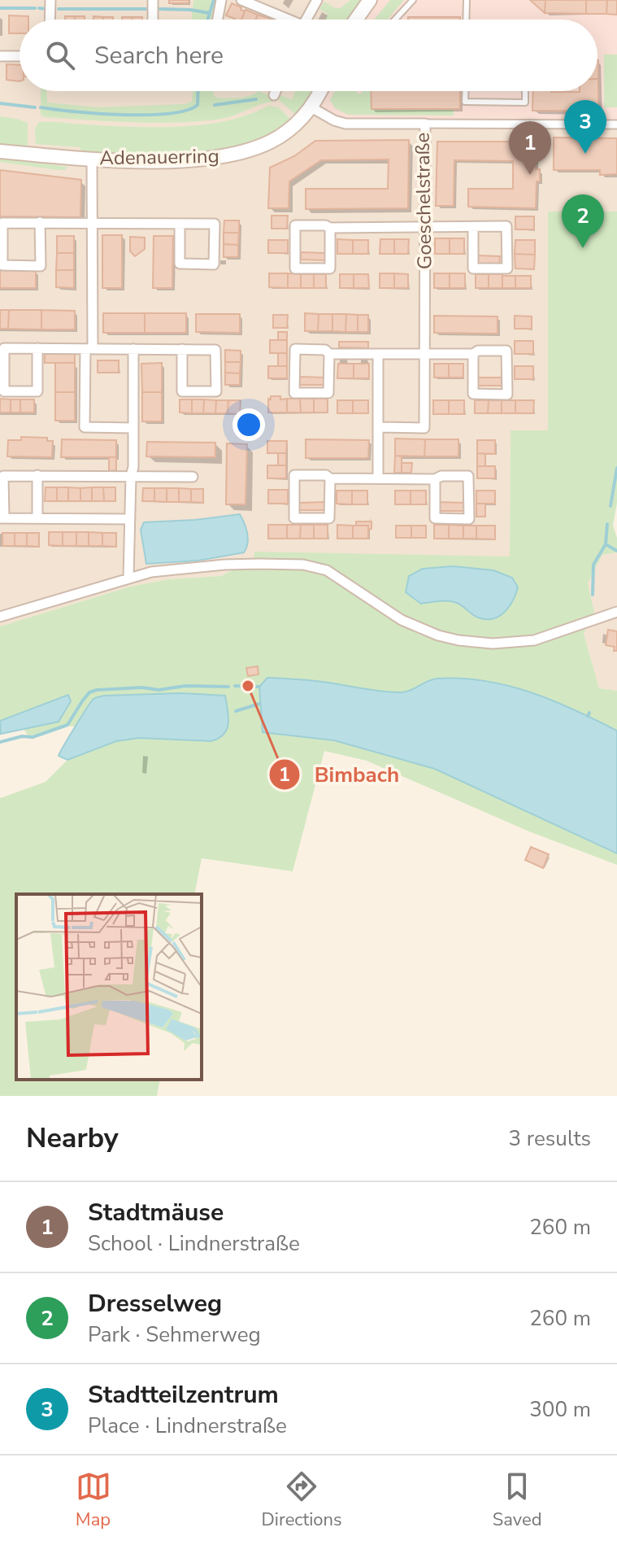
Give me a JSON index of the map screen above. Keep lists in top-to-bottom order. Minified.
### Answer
{"streets":{"main road":["Adenauerring"],"street":["Goeschelstraße"]},"crossings":[["Adenauerring","Goeschelstraße"]],"places":["Bimbach"],"page":{"search":"Search here","pins":["3","1","2"],"heading":["Nearby","3 results"],"list":[{"mark":"1","name":"Stadtmäuse","note":"School · Lindnerstraße","value":"260 m"},{"mark":"2","name":"Dresselweg","note":"Park · Sehmerweg","value":"260 m"},{"mark":"3","name":"Stadtteilzentrum","note":"Place · Lindnerstraße","value":"300 m"}],"nav":["Map","Directions","Saved"]}}
